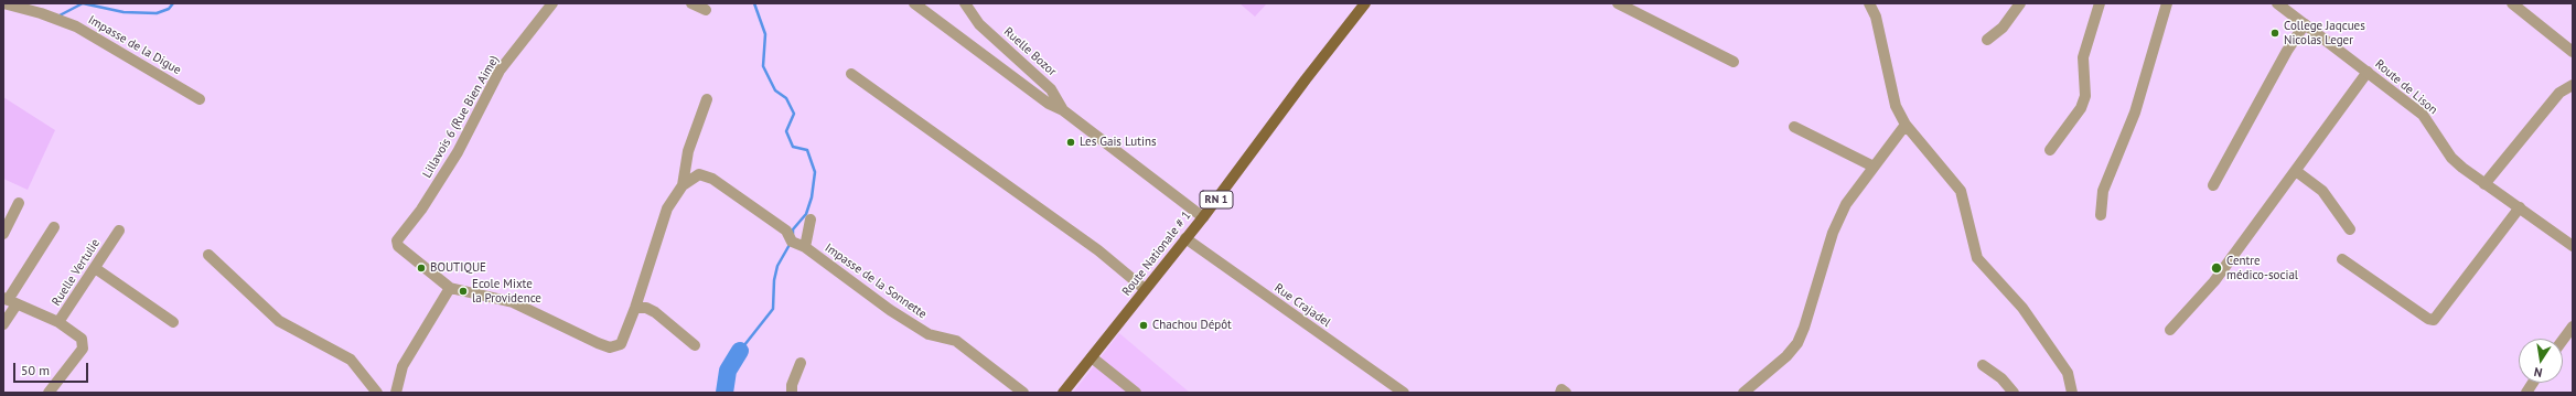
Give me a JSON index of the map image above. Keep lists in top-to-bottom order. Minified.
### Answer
{"streets":{"main road":["RN 1","Route Nationale # 1"],"street":["Impasse de la Digue","Ruelle Bozor","Route de Lison","Lillavois 6 (Rue Bien Aime)","Ruelle Vertulie","Impasse de la Sonnette","Rue Crajadel"]},"crossings":[["Ruelle Bozor","Route Nationale # 1"],["Route Nationale # 1","Rue Crajadel"]],"places":["College Jaqcues Nicolas Leger","Les Gais Lutins","BOUTIQUE","Centre médico-social","Ecole Mixte la Providence","Chachou Dépôt"],"scale_bar":"50 m","north":"bottom"}
